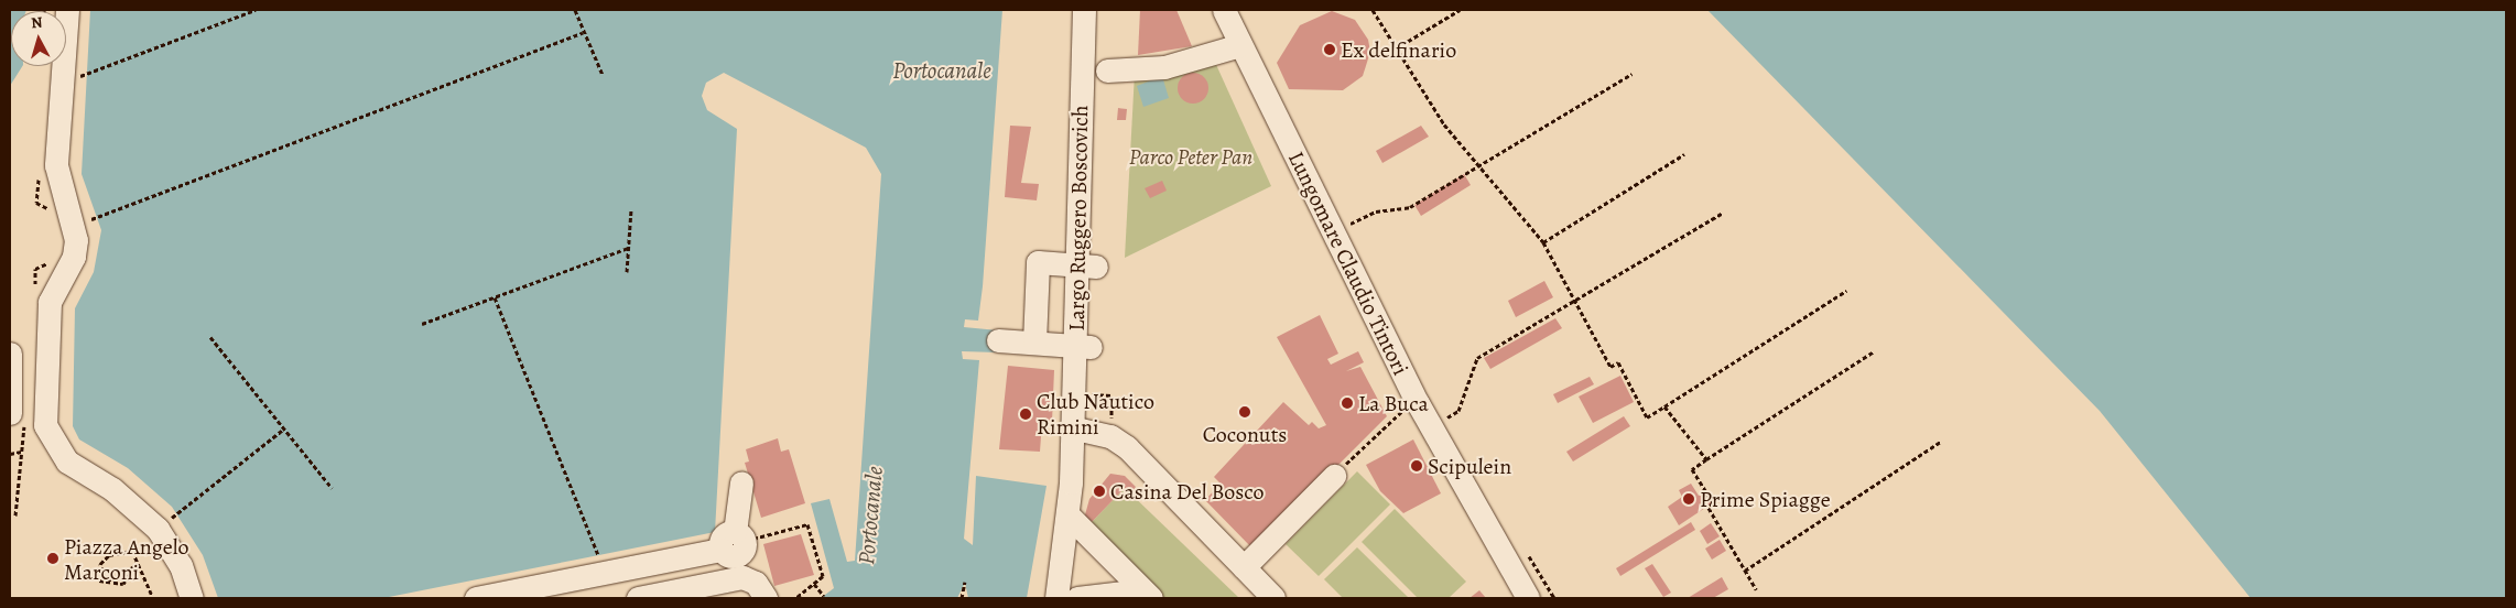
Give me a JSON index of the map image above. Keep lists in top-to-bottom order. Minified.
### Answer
{"streets":{"street":["Largo Ruggero Boscovich","Lungomare Claudio Tintori"]},"water":["Portocanale"],"parks":["Parco Peter Pan"],"places":["Ex delfinario","La Buca","Coconuts","Club Nautico Rimini","Scipulein","Casina Del Bosco","Prime Spiagge","Piazza Angelo Marconi"],"north":"top"}
